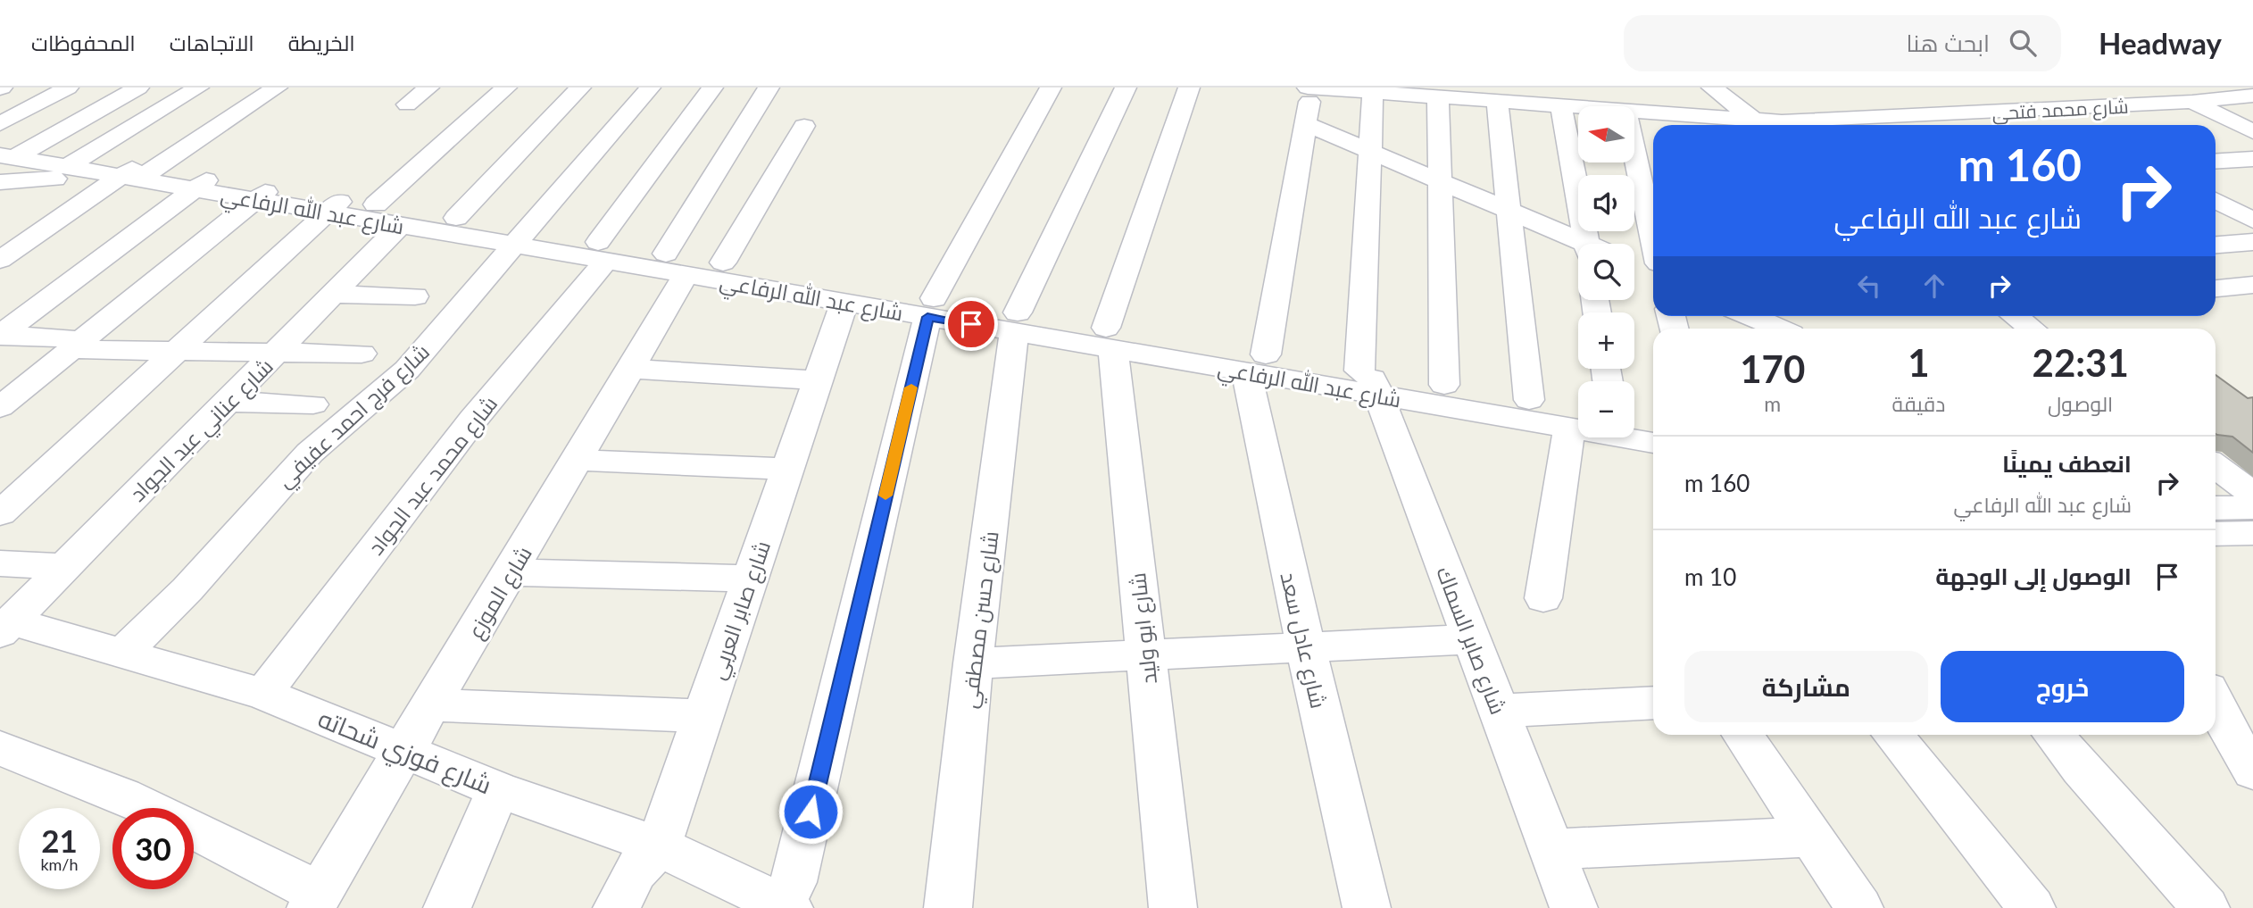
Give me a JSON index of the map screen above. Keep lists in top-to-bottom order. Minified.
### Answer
{"streets":{"street":["شارع محمد فتحي","شارع عبد الله الرفاعي","شارع فرج احمد عفيفي","شارع عناني عبد الجواد","شارع محمد عبد الجواد","شارع الموزع","شارع صابر العربي","شارع حسن مصطفي","شارع ابو وليد","شارع عادل سعد","شارع صابر السماك","شارع فوزي شحاته"]},"crossings":[["شارع عبد الله الرفاعي","شارع فرج احمد عفيفي"],["شارع عبد الله الرفاعي","شارع عناني عبد الجواد"],["شارع عبد الله الرفاعي","شارع محمد عبد الجواد"],["شارع عبد الله الرفاعي","شارع الموزع"],["شارع عبد الله الرفاعي","شارع صابر العربي"],["شارع عبد الله الرفاعي","شارع حسن مصطفي"],["شارع عبد الله الرفاعي","شارع ابو وليد"],["شارع عبد الله الرفاعي","شارع عادل سعد"],["شارع عبد الله الرفاعي","شارع صابر السماك"],["شارع فرج احمد عفيفي","شارع فوزي شحاته"],["شارع عناني عبد الجواد","شارع فوزي شحاته"],["شارع محمد عبد الجواد","شارع فوزي شحاته"],["شارع الموزع","شارع فوزي شحاته"],["شارع صابر العربي","شارع فوزي شحاته"]],"north":"left","page":{"header":"Headway","search":"ابحث هنا","nav":["الخريطة","الاتجاهات","المحفوظات"],"map_buttons":["+","−"],"turn":["160 m","شارع عبد الله الرفاعي"],"eta":["22:31","الوصول","1","دقيقة","170","m"],"list":[{"name":"انعطف يمينًا","note":"شارع عبد الله الرفاعي","value":"160 m"},{"name":"الوصول إلى الوجهة","value":"10 m"}],"buttons":["خروج","مشاركة"],"speed":"21 km/h","limit":"30"}}
